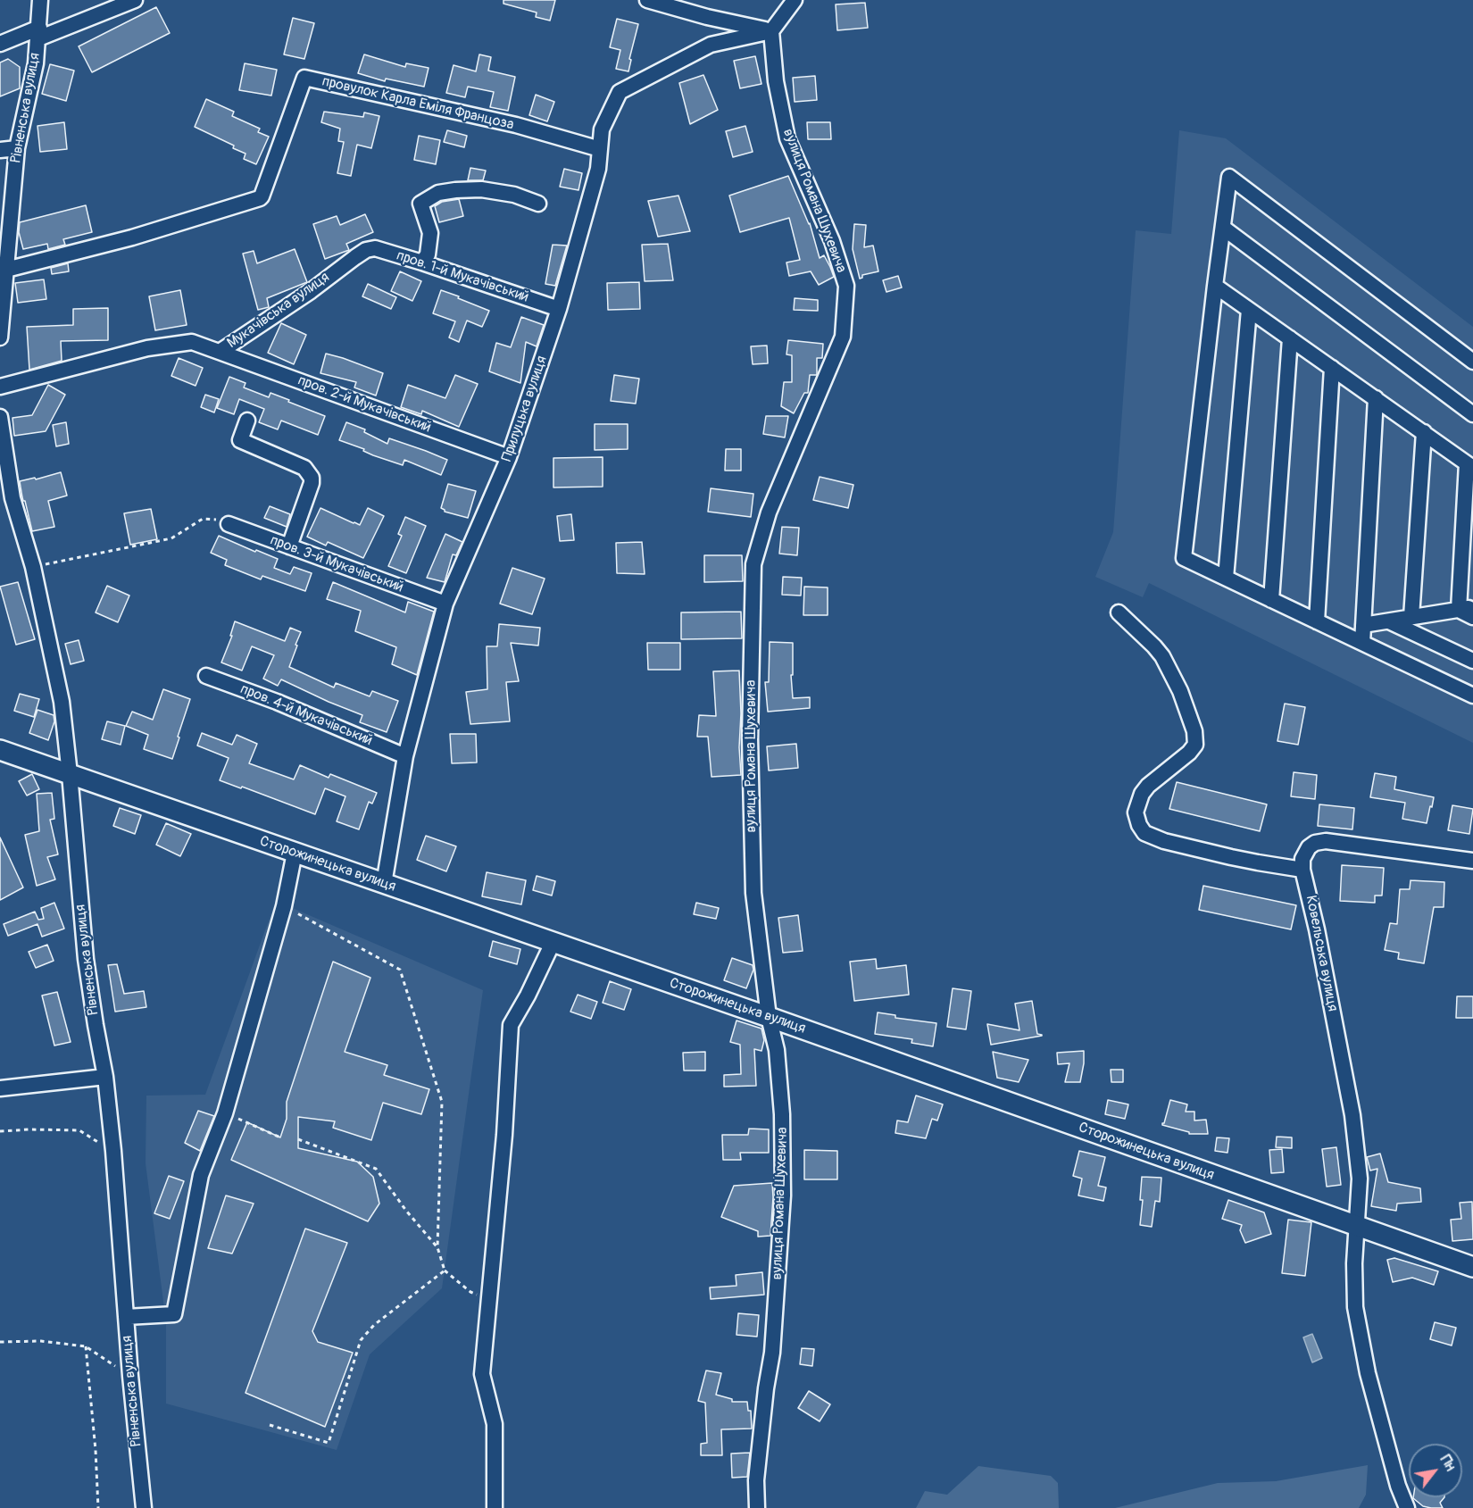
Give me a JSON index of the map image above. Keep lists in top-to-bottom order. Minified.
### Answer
{"streets":{"main road":["Сторожинецька вулиця"],"street":["провулок Карла Еміля Францоза","Рівненська вулиця","вулиця Романа Шухевича","пров. 1-й Мукачівський","Мукачівська вулиця","пров. 2-й Мукачівський","Прилуцька вулиця","пров. 3-й Мукачівський","пров. 4-й Мукачівський","Ковельська вулиця"]},"crossings":[["провулок Карла Еміля Францоза","Рівненська вулиця"],["провулок Карла Еміля Францоза","Прилуцька вулиця"],["Рівненська вулиця","Сторожинецька вулиця"],["вулиця Романа Шухевича","Прилуцька вулиця"],["вулиця Романа Шухевича","Сторожинецька вулиця"],["пров. 1-й Мукачівський","Мукачівська вулиця"],["пров. 1-й Мукачівський","Прилуцька вулиця"],["Мукачівська вулиця","пров. 2-й Мукачівський"],["пров. 2-й Мукачівський","Прилуцька вулиця"],["Прилуцька вулиця","пров. 3-й Мукачівський"],["Прилуцька вулиця","пров. 4-й Мукачівський"],["Прилуцька вулиця","Сторожинецька вулиця"],["Сторожинецька вулиця","Ковельська вулиця"]],"north":"top right"}
